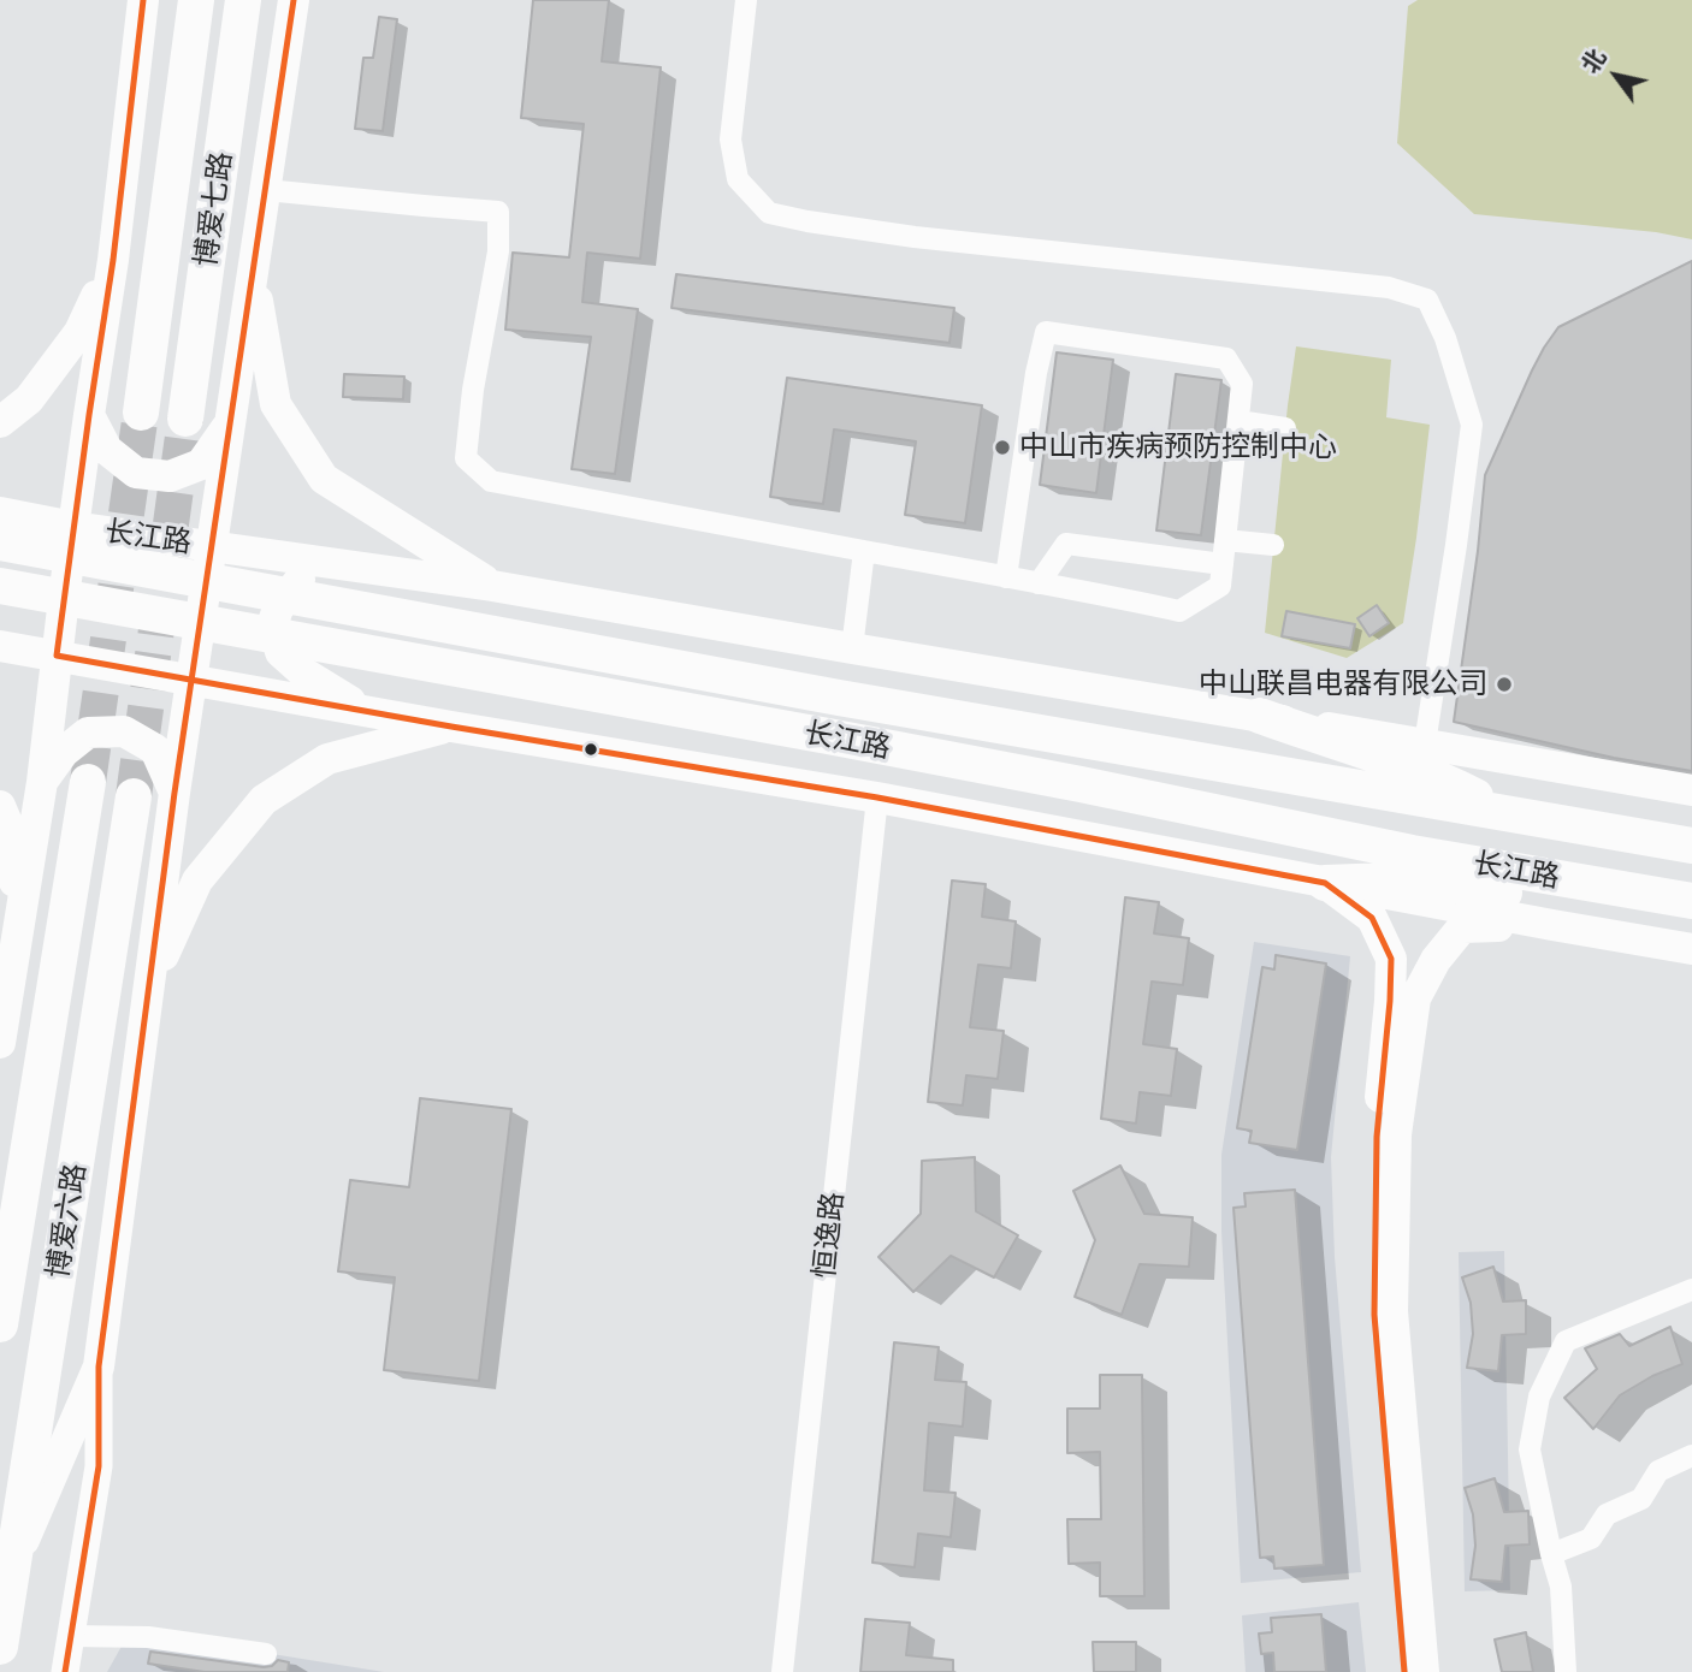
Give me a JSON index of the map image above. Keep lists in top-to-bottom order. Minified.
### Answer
{"streets":{"highway":["博爱七路","长江路","博爱六路"],"street":["恒逸路"]},"crossings":[["博爱七路","长江路"],["博爱七路","博爱六路"],["长江路","博爱六路"],["长江路","恒逸路"]],"places":["中山市疾病预防控制中心","中山联昌电器有限公司"],"north":"top left"}
